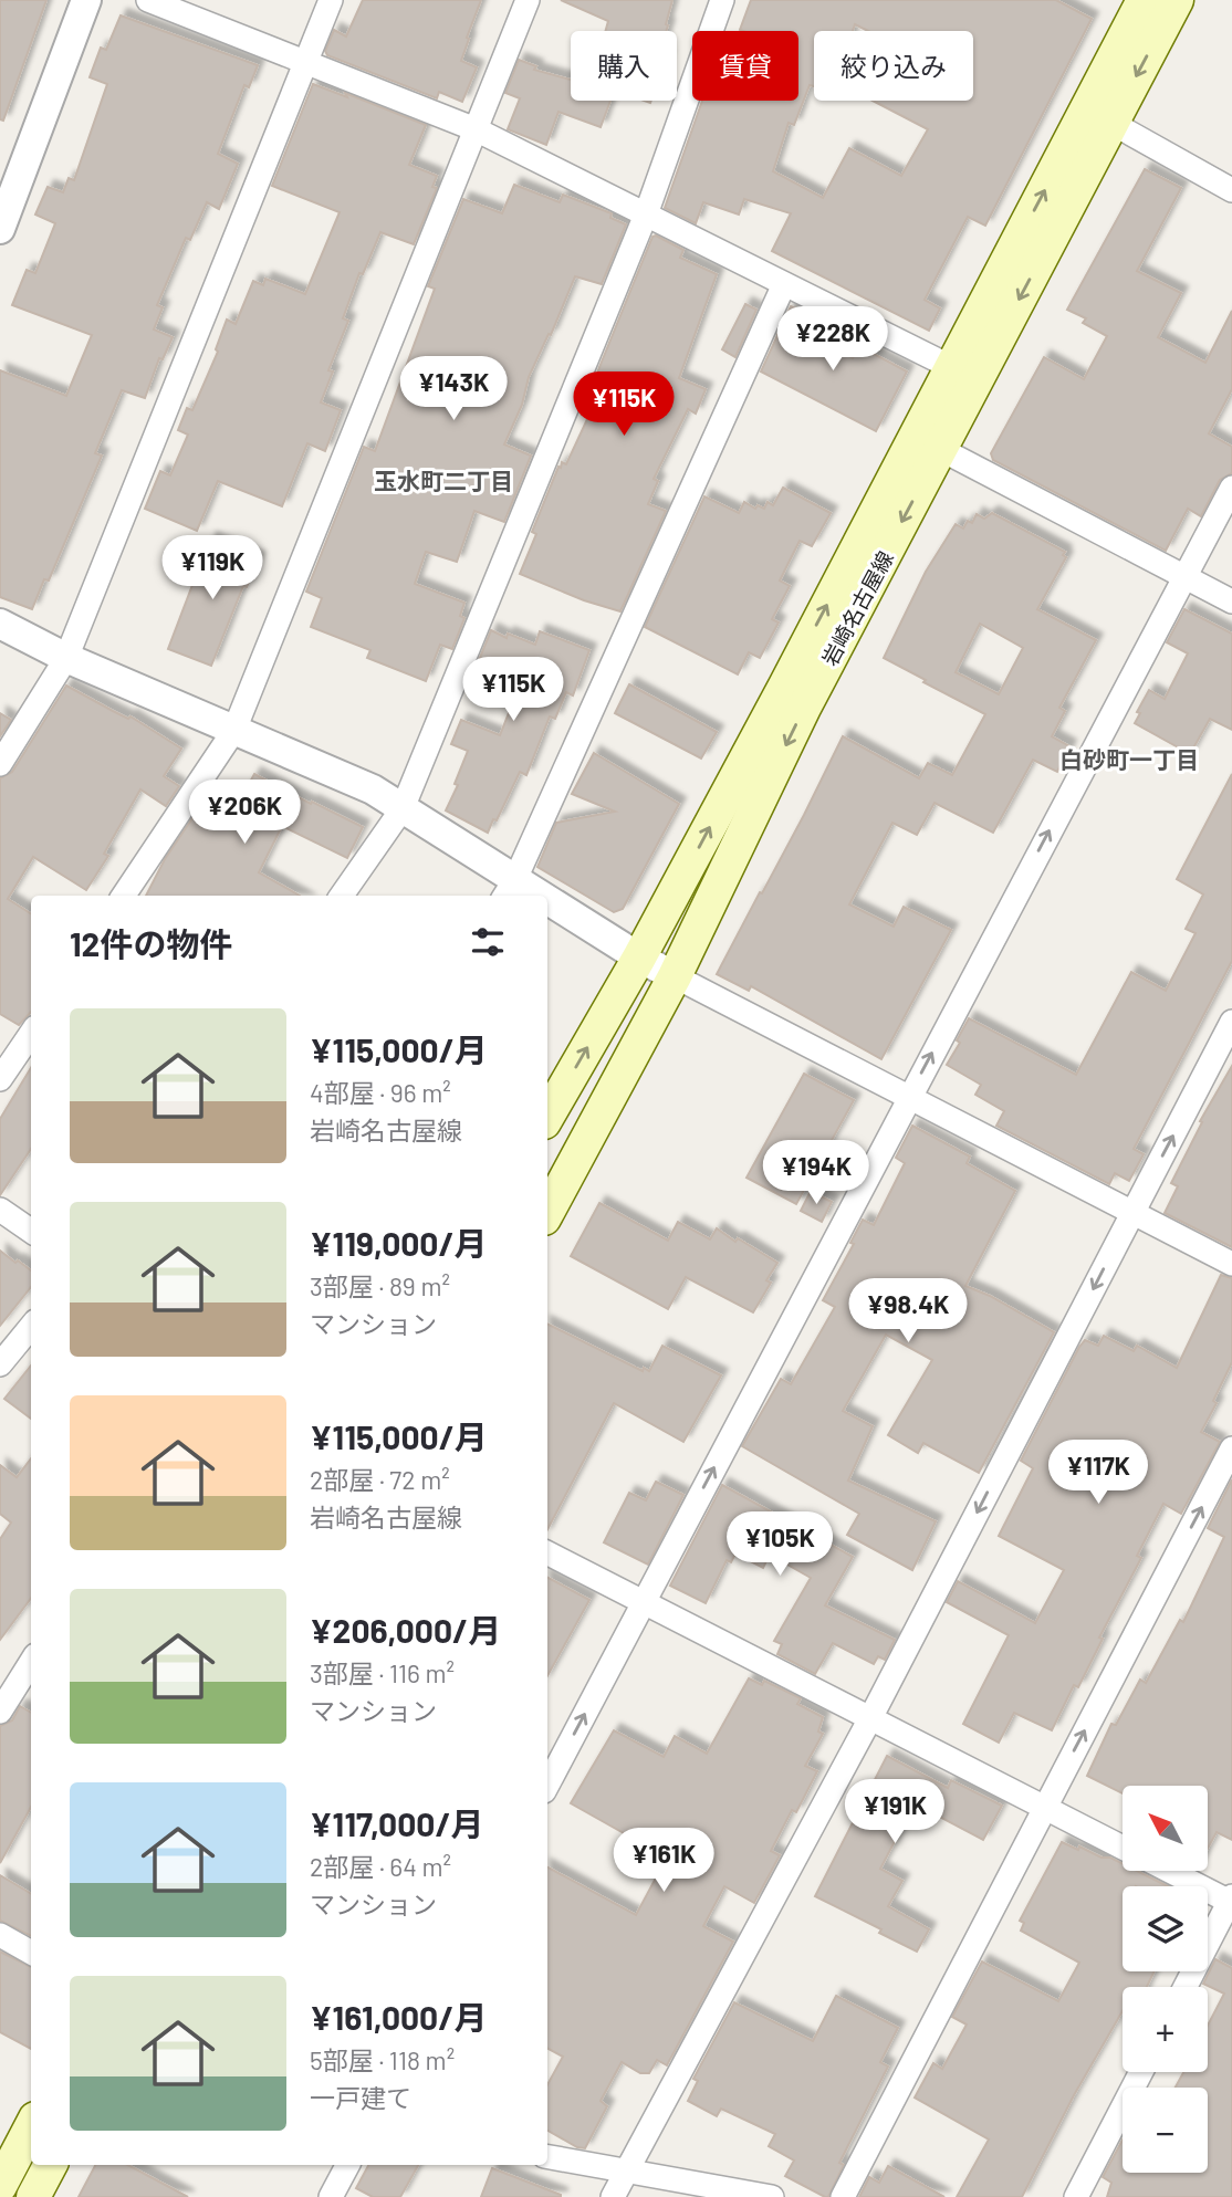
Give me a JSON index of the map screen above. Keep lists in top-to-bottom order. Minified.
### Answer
{"streets":{"main road":["岩崎名古屋線"]},"districts":["玉水町二丁目","白砂町一丁目"],"north":"top left","page":{"chip":["購入","賃貸","絞り込み"],"price":["¥228K","¥143K","¥115K","¥119K","¥115K","¥206K","¥194K","¥98.4K","¥117K","¥105K","¥191K","¥161K"],"heading":"12件の物件","list":[{"name":"¥115,000/月","note":"4部屋 · 96 m² · 岩崎名古屋線"},{"name":"¥119,000/月","note":"3部屋 · 89 m² · マンション"},{"name":"¥115,000/月","note":"2部屋 · 72 m² · 岩崎名古屋線"},{"name":"¥206,000/月","note":"3部屋 · 116 m² · マンション"},{"name":"¥117,000/月","note":"2部屋 · 64 m² · マンション"},{"name":"¥161,000/月","note":"5部屋 · 118 m² · 一戸建て"}],"map_buttons":["+","−"]}}
